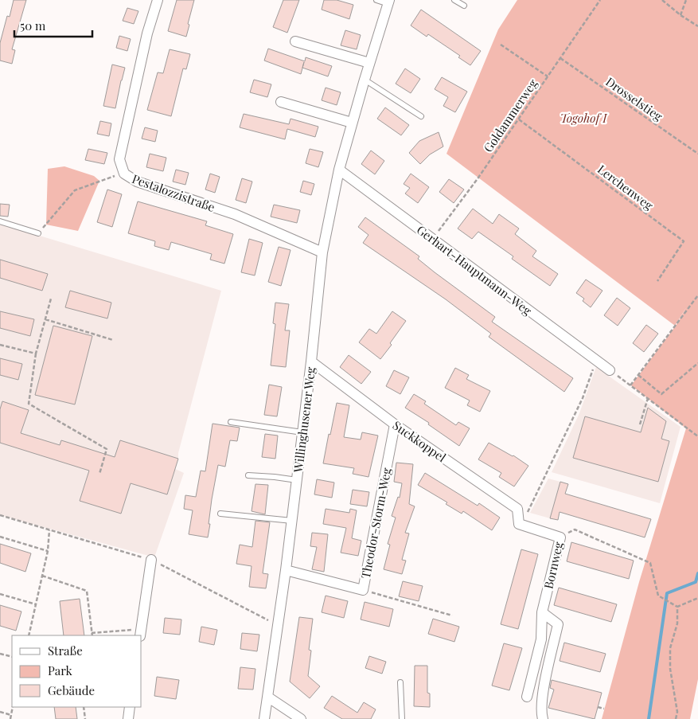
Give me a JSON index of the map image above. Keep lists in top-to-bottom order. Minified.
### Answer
{"streets":{"street":["Pestalozzistraße","Gerhart-Hauptmann-Weg","Willinghusener Weg","Suckkoppel","Theodor-Storm-Weg","Bornweg"],"path":["Drosselstieg","Goldammerweg","Lerchenweg"]},"crossings":[["Drosselstieg","Goldammerweg"],["Goldammerweg","Lerchenweg"],["Goldammerweg","Gerhart-Hauptmann-Weg"],["Pestalozzistraße","Willinghusener Weg"],["Gerhart-Hauptmann-Weg","Willinghusener Weg"],["Willinghusener Weg","Suckkoppel"],["Willinghusener Weg","Theodor-Storm-Weg"],["Suckkoppel","Theodor-Storm-Weg"],["Suckkoppel","Bornweg"]],"parks":["Togohof I"],"legend":["Straße","Park","Gebäude"],"scale_bar":"50 m"}
